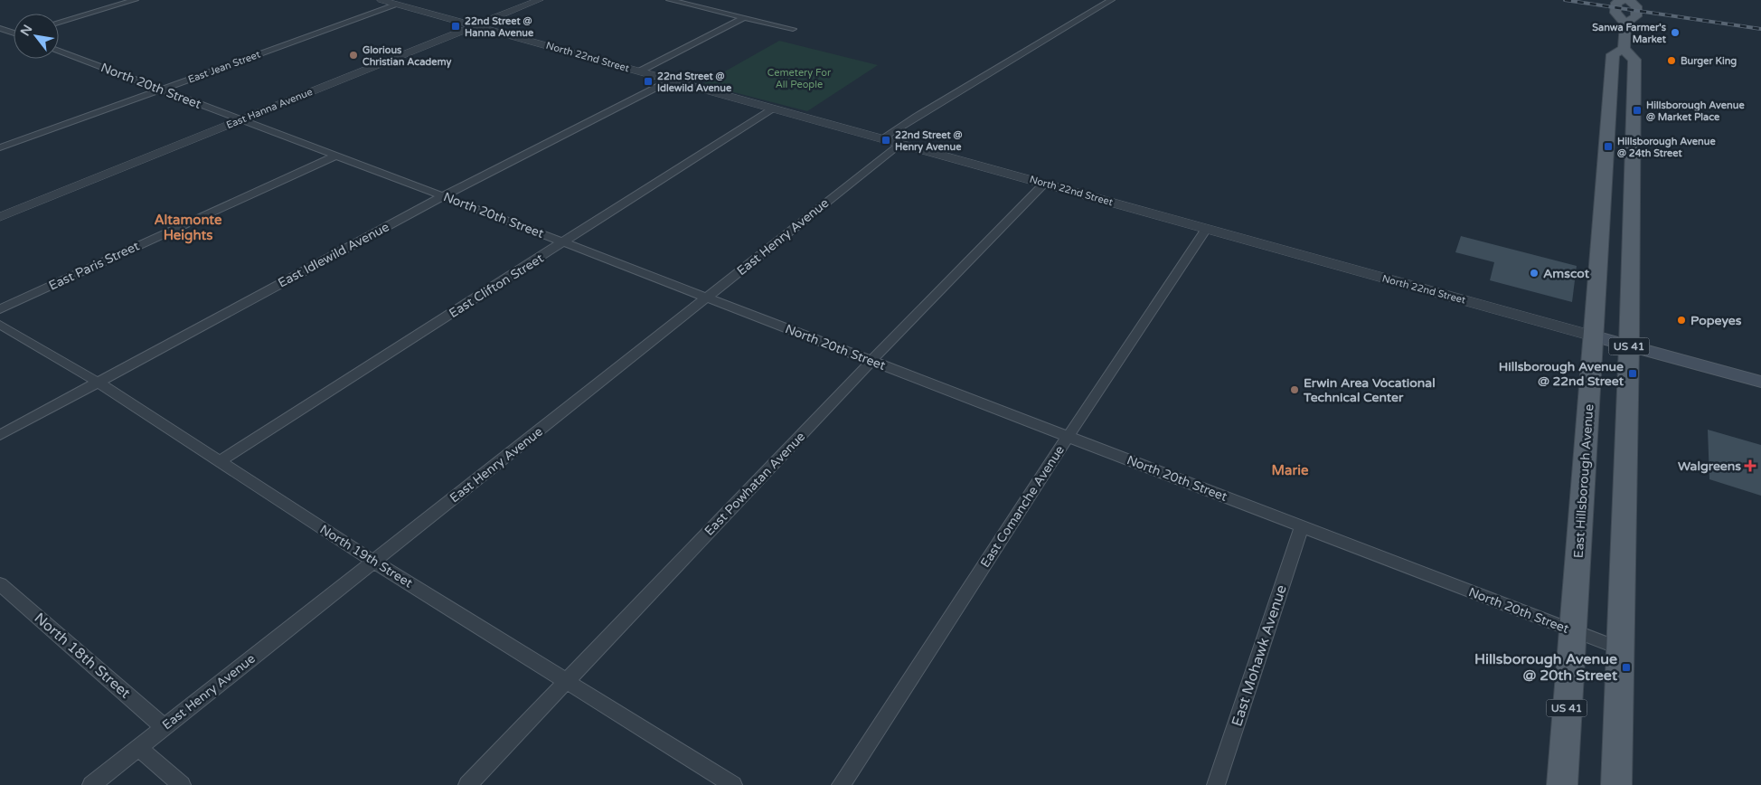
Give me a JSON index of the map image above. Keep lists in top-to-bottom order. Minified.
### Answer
{"streets":{"main road":["North 22nd Street","US 41","East Hillsborough Avenue"],"street":["East Jean Street","North 20th Street","East Hanna Avenue","East Henry Avenue","East Idlewild Avenue","East Paris Street","East Clifton Street","East Powhatan Avenue","East Comanche Avenue","North 19th Street","North 18th Street","East Mohawk Avenue"]},"crossings":[["North 22nd Street","East Jean Street"],["North 22nd Street","East Hanna Avenue"],["North 22nd Street","East Henry Avenue"],["North 22nd Street","East Idlewild Avenue"],["North 22nd Street","East Clifton Street"],["North 22nd Street","US 41"],["North 22nd Street","East Hillsborough Avenue"],["North 22nd Street","East Powhatan Avenue"],["North 22nd Street","East Comanche Avenue"],["East Jean Street","North 20th Street"],["North 20th Street","East Hanna Avenue"],["North 20th Street","East Henry Avenue"],["North 20th Street","East Idlewild Avenue"],["North 20th Street","East Paris Street"],["North 20th Street","East Clifton Street"],["North 20th Street","US 41"],["North 20th Street","East Hillsborough Avenue"],["North 20th Street","East Powhatan Avenue"],["North 20th Street","East Comanche Avenue"],["North 20th Street","East Mohawk Avenue"],["East Henry Avenue","North 19th Street"],["East Henry Avenue","North 18th Street"],["East Idlewild Avenue","North 19th Street"],["East Clifton Street","North 19th Street"],["US 41","East Hillsborough Avenue"],["East Powhatan Avenue","North 19th Street"]],"districts":["Altamonte Heights","Marie"],"parks":["Cemetery For All People"],"places":{"transit":["22nd Street @ Hanna Avenue","22nd Street @ Idlewild Avenue","Hillsborough Avenue @ Market Place","22nd Street @ Henry Avenue","Hillsborough Avenue @ 24th Street","Hillsborough Avenue @ 22nd Street","Hillsborough Avenue @ 20th Street"],"other":["Sanwa Farmer's Market","Glorious Christian Academy","Burger King","Amscot","Popeyes","Erwin Area Vocational Technical Center"],"health":["Walgreens"]},"north":"top left"}
